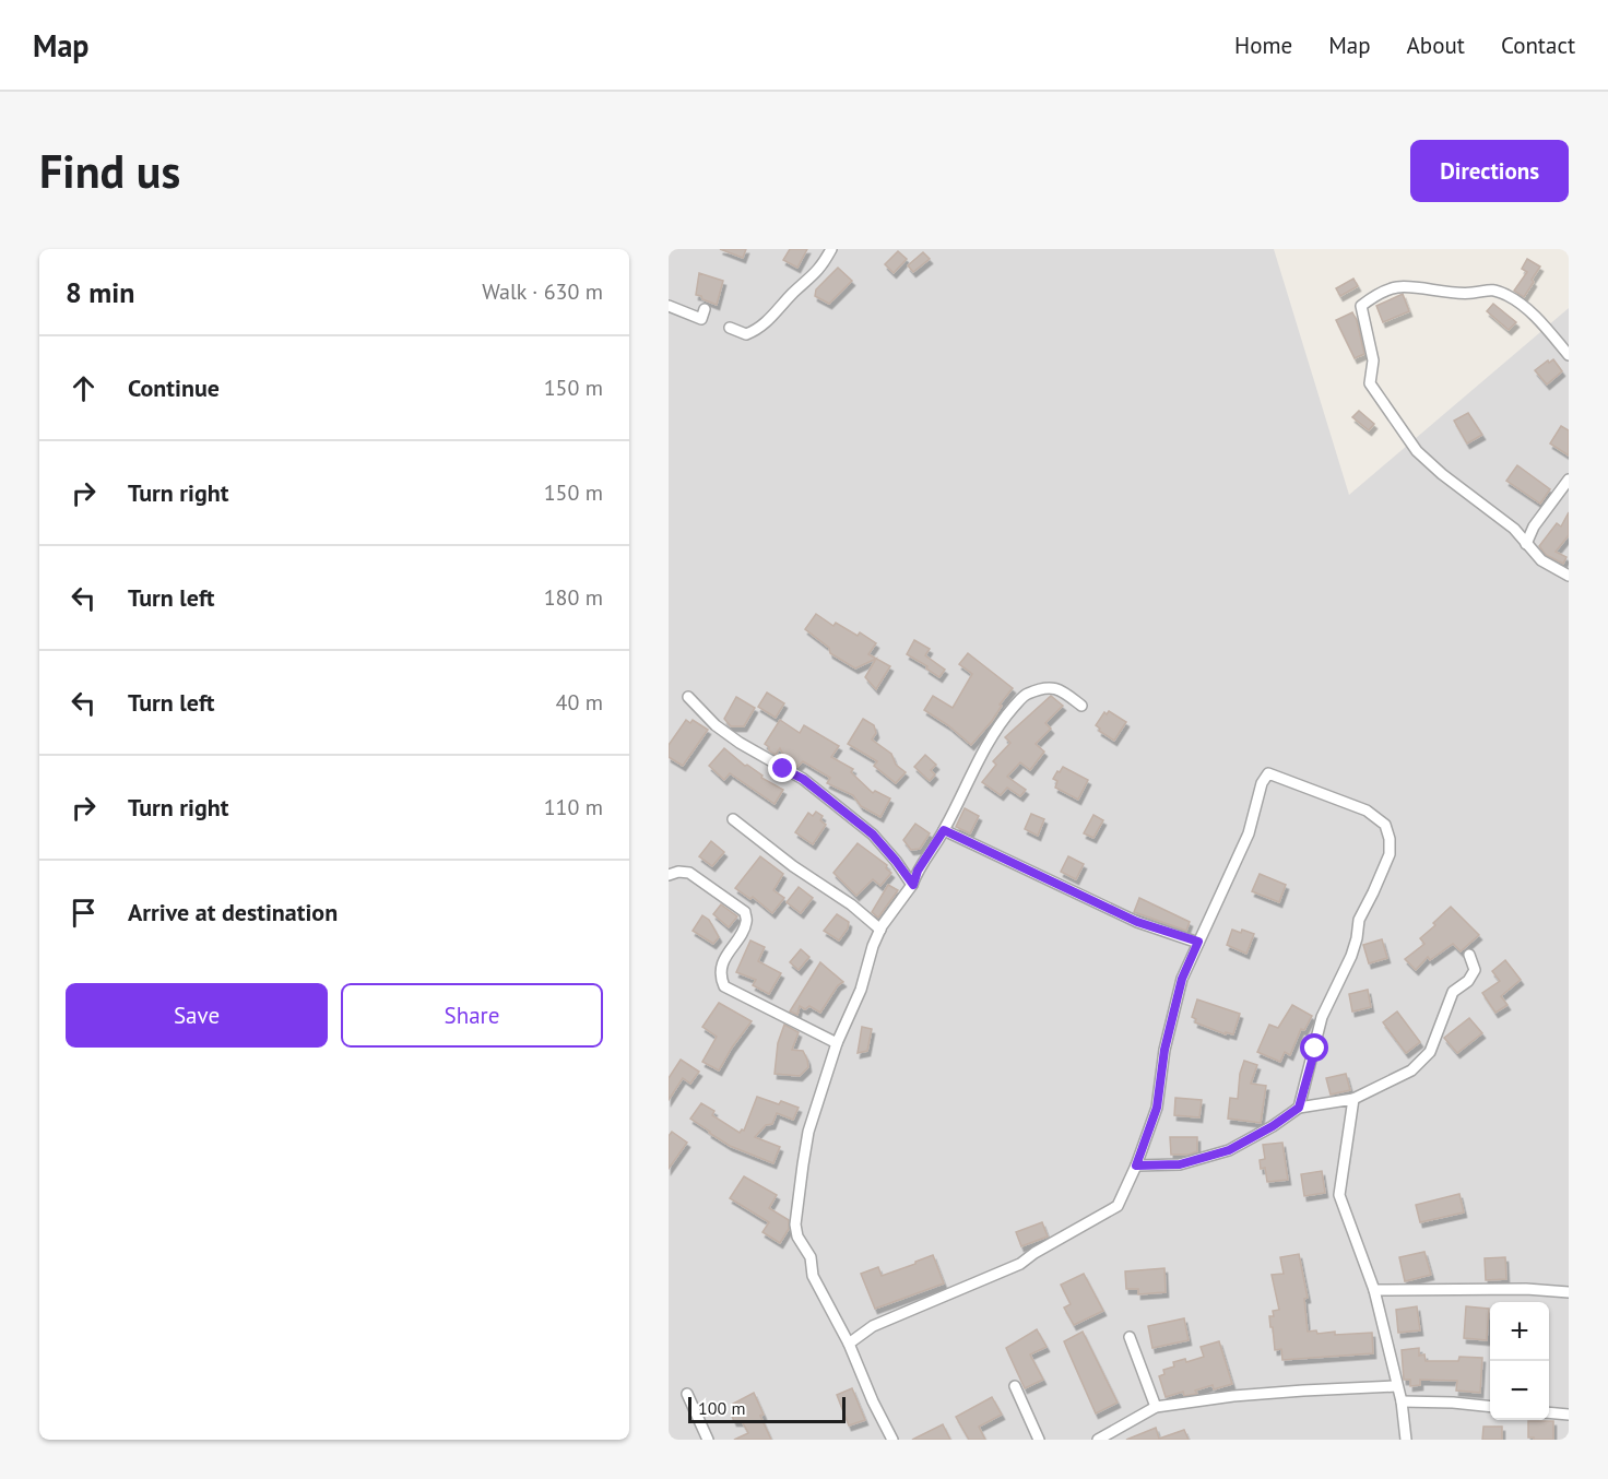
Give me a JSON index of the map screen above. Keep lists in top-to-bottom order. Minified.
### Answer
{"scale_bar":"100 m","page":{"header":"Map","nav":["Home","Map","About","Contact"],"buttons":["Directions",["Save","Share"]],"title":"Find us","heading":["8 min","Walk · 630 m"],"list":[["Continue","150 m"],["Turn right","150 m"],["Turn left","180 m"],["Turn left","40 m"],["Turn right","110 m"],"Arrive at destination"],"map_buttons":["+","−"],"scale":"100 m"}}
